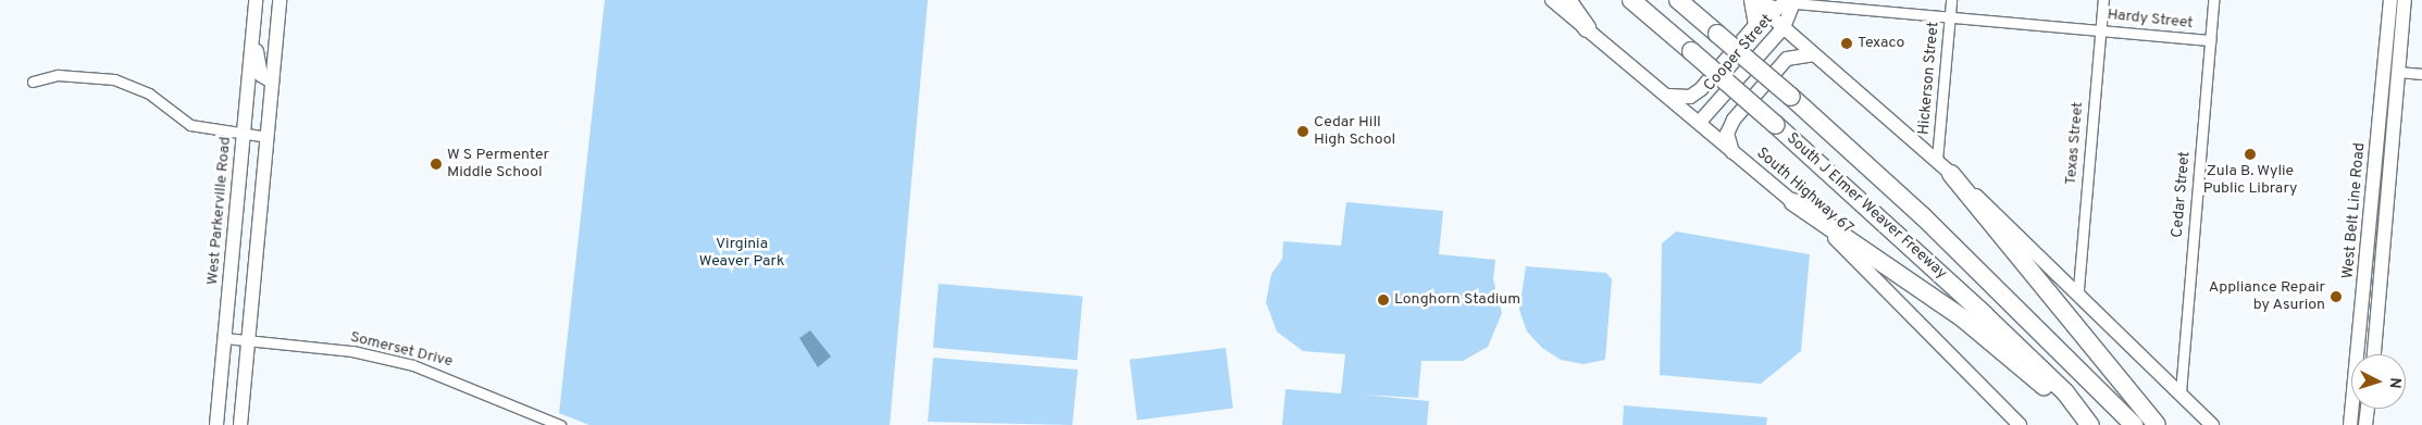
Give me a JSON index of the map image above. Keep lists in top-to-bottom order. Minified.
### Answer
{"streets":{"highway":["South J Elmer Weaver Freeway"],"main road":["Cooper Street","South Highway 67","West Parkerville Road","West Belt Line Road"],"street":["Hardy Street","Hickerson Street","Texas Street","Cedar Street","Somerset Drive"]},"crossings":[["Hardy Street","Cooper Street"],["Hardy Street","Hickerson Street"],["Hardy Street","Texas Street"],["Hardy Street","Cedar Street"],["Cooper Street","South Highway 67"],["West Parkerville Road","Somerset Drive"]],"parks":["Virginia Weaver Park"],"places":["Texaco","Cedar Hill High School","Zula B. Wylie Public Library","W S Permenter Middle School","Appliance Repair by Asurion","Longhorn Stadium"],"north":"right"}
